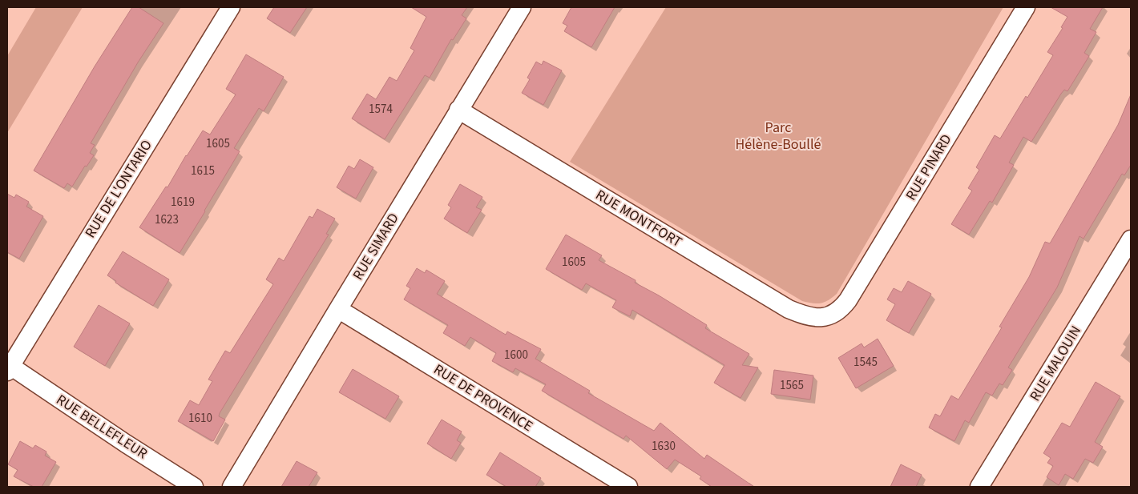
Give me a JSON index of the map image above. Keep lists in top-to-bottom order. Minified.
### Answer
{"streets":{"street":["RUE PINARD","RUE DE L'ONTARIO","RUE MONTFORT","RUE SIMARD","RUE MALOUIN","RUE DE PROVENCE","RUE BELLEFLEUR"]},"crossings":[["RUE PINARD","RUE MONTFORT"],["RUE DE L'ONTARIO","RUE BELLEFLEUR"],["RUE MONTFORT","RUE SIMARD"],["RUE SIMARD","RUE DE PROVENCE"]],"parks":["Parc Hélène-Boullé"],"house_numbers":["1574","1605","1615","1619","1623","1605","1600","1545","1565","1610","1630"]}
